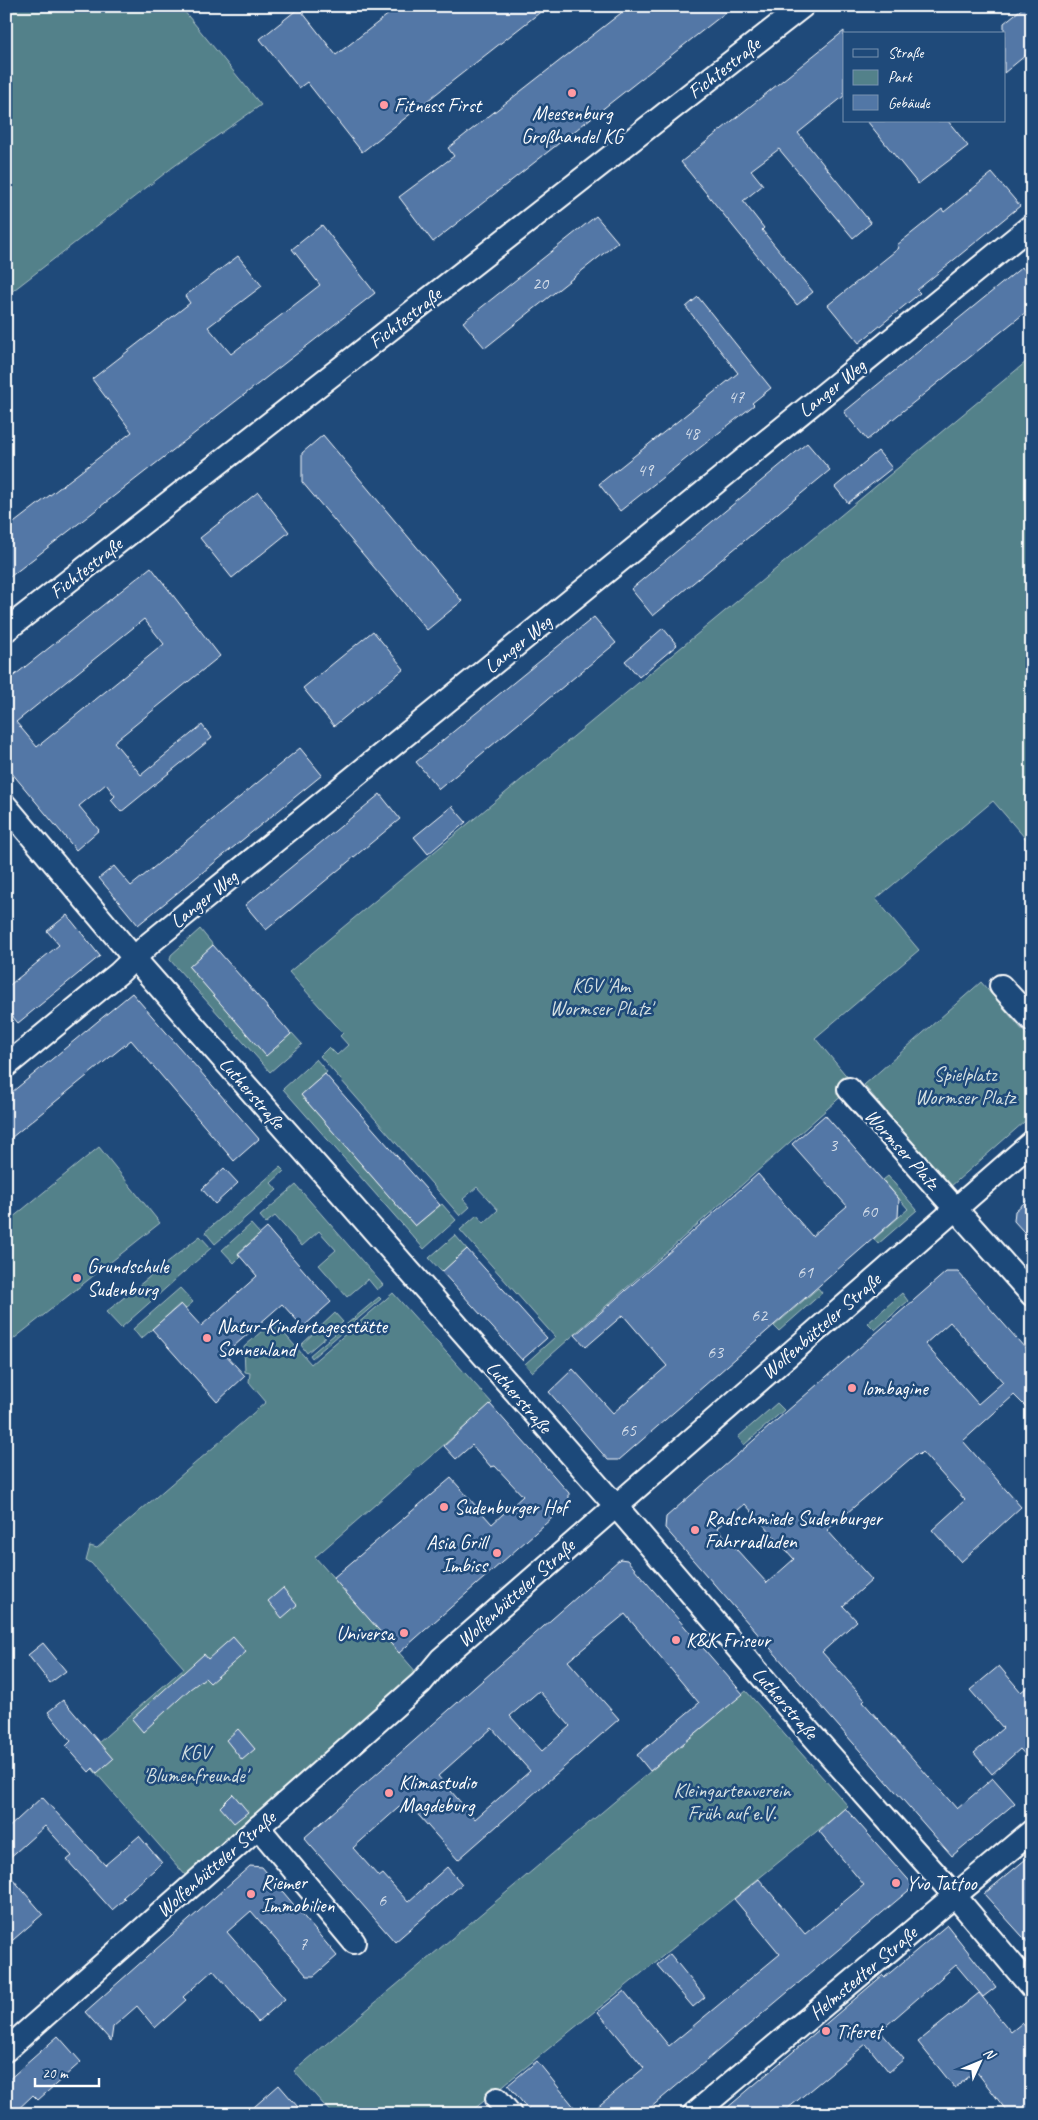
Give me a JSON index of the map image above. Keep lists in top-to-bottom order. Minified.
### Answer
{"streets":{"street":["Fichtestraße","Langer Weg","Lutherstraße","Wormser Platz","Wolfenbütteler Straße","Helmstedter Straße"]},"crossings":[["Langer Weg","Lutherstraße"],["Lutherstraße","Wolfenbütteler Straße"],["Lutherstraße","Helmstedter Straße"],["Wormser Platz","Wolfenbütteler Straße"]],"parks":["KGV 'Am Wormser Platz'","Spielplatz Wormser Platz","KGV 'Blumenfreunde'","Kleingartenverein Früh auf e.V."],"places":["Meesenburg Großhandel KG","Fitness First","Grundschule Sudenburg","Natur-Kindertagesstätte Sonnenland","lombagine","Sudenburger Hof","Radschmiede Sudenburger Fahrradladen","Asia Grill Imbiss","Universa","K&K Friseur","Klimastudio Magdeburg","Yvo Tattoo","Riemer Immobilien","Tiferet"],"house_numbers":["20","47","48","49","3","60","61","62","63","65","6","7"],"legend":["Straße","Park","Gebäude"],"scale_bar":"20 m","north":"top right"}
